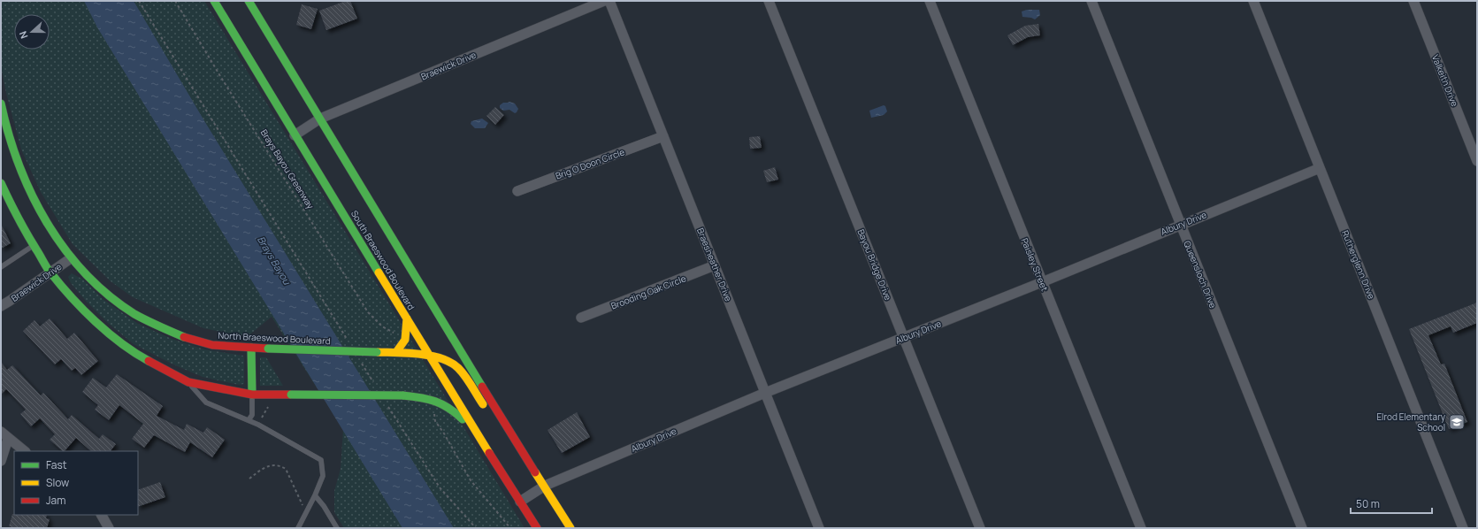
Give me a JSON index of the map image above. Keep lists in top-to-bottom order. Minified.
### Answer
{"streets":{"main road":["South Braeswood Boulevard","North Braeswood Boulevard"],"street":["Braewick Drive","Valkeith Drive","Brig O Doon Circle","Albury Drive","Braesheather Drive","Bayou Bridge Drive","Paisley Street","Rutherglenn Drive","Queensloch Drive","Brooding Oak Circle"],"path":["Brays Bayou Greenway"]},"crossings":[["Braewick Drive","South Braeswood Boulevard"],["Braewick Drive","North Braeswood Boulevard"],["Brig O Doon Circle","Braesheather Drive"],["Albury Drive","South Braeswood Boulevard"],["Albury Drive","Braesheather Drive"],["Albury Drive","Bayou Bridge Drive"],["Albury Drive","Paisley Street"],["Albury Drive","Rutherglenn Drive"],["Albury Drive","Queensloch Drive"],["South Braeswood Boulevard","North Braeswood Boulevard"],["Braesheather Drive","Brooding Oak Circle"]],"water":["Brays Bayou"],"places":{"school or university":["Elrod Elementary School"]},"legend":["Fast","Slow","Jam"],"scale_bar":"50 m","north":"left"}
